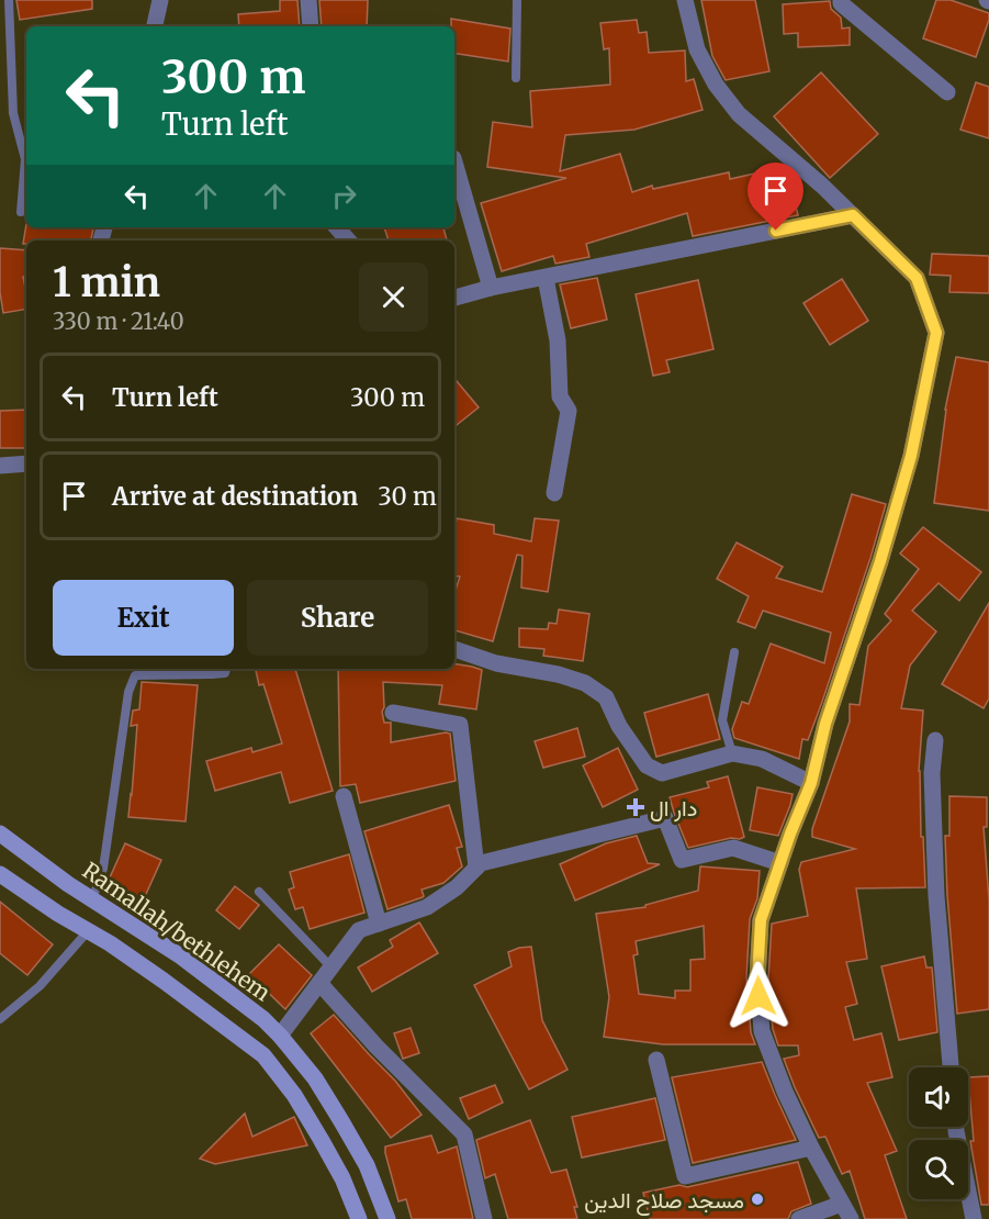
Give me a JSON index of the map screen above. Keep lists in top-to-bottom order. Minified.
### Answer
{"streets":{"main road":["Ramallah/bethlehem"]},"places":{"health":["دار ال"],"other":["مسجد صلاح الدين"]},"page":{"turn":["300 m","Turn left"],"heading":["1 min","330 m · 21:40"],"list":[{"name":"Turn left","value":"300 m"},{"name":"Arrive at destination","value":"30 m"}],"buttons":["Exit","Share"]}}
